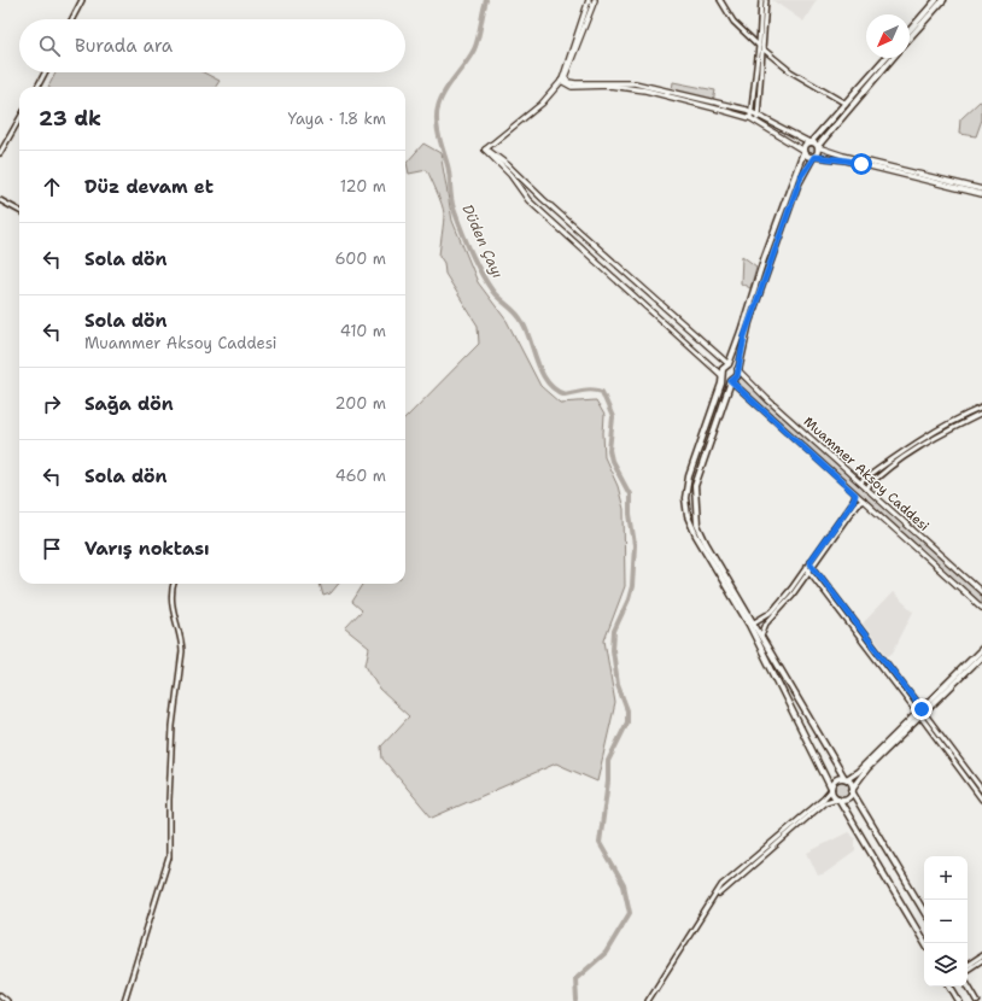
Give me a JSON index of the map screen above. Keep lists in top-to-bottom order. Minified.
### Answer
{"streets":{"main road":["Muammer Aksoy Caddesi"]},"water":["Düden Çayı"],"north":"bottom left","page":{"search":"Burada ara","heading":["23 dk","Yaya · 1.8 km"],"list":[["Düz devam et","120 m"],["Sola dön","600 m"],["Sola dön","Muammer Aksoy Caddesi","410 m"],["Sağa dön","200 m"],["Sola dön","460 m"],"Varış noktası"],"map_buttons":["+","−"]}}
